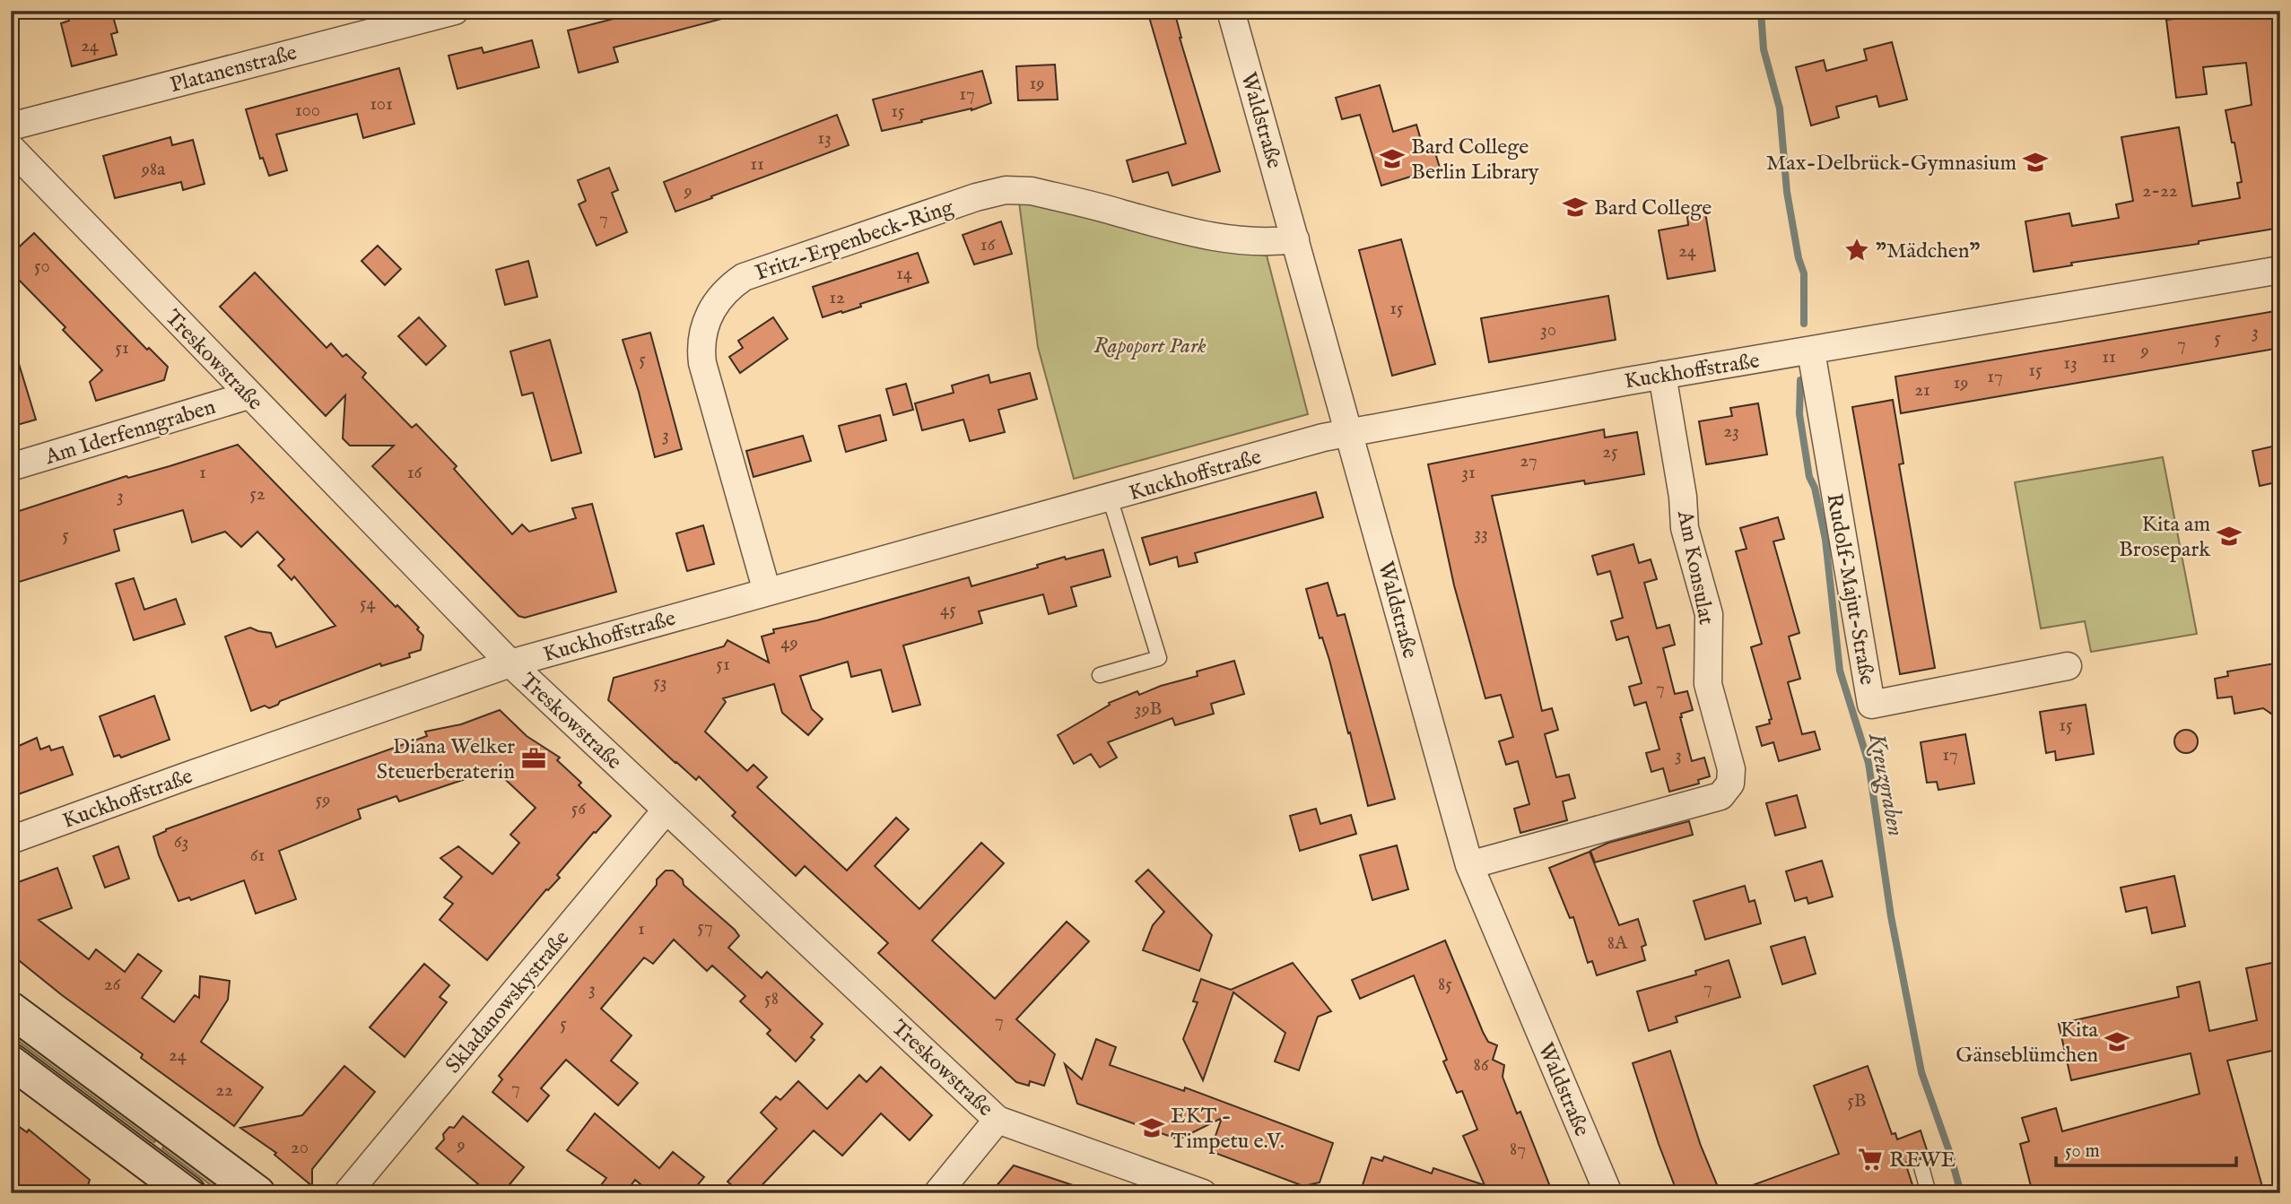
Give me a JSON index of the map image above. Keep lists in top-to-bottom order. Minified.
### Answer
{"streets":{"street":["Platanenstraße","Waldstraße","Fritz-Erpenbeck-Ring","Treskowstraße","Kuckhoffstraße","Am Iderfenngraben","Am Konsulat","Rudolf-Majut-Straße","Skladanowskystraße"]},"crossings":[["Waldstraße","Fritz-Erpenbeck-Ring"],["Waldstraße","Kuckhoffstraße"],["Waldstraße","Am Konsulat"],["Fritz-Erpenbeck-Ring","Kuckhoffstraße"],["Treskowstraße","Kuckhoffstraße"],["Treskowstraße","Am Iderfenngraben"],["Treskowstraße","Skladanowskystraße"],["Kuckhoffstraße","Am Konsulat"],["Kuckhoffstraße","Rudolf-Majut-Straße"]],"water":["Kreuzgraben"],"parks":["Rapoport Park"],"places":{"school or university":["Bard College Berlin Library","Max-Delbrück-Gymnasium","Bard College","Kita am Brosepark","Kita Gänseblümchen","EKT - Timpetu e.V."],"place":["\"Mädchen\""],"office":["Diana Welker Steuerberaterin"],"supermarket":["REWE"]},"house_numbers":["24","19","17","101","100","15","13","11","98a","9","2-22","7","16","24","50","14","12","15","30","3","5","7","51","9","11","5","13","15","17","19","21","23","3","25","27","1","16","31","52","3","33","5","54","45","49","51","53","7","39B","15","3","17","59","56","63","61","57","1","8A","26","85","7","3","58","7","5","24","86","7","22","5B","9","20","87"],"scale_bar":"50 m"}
